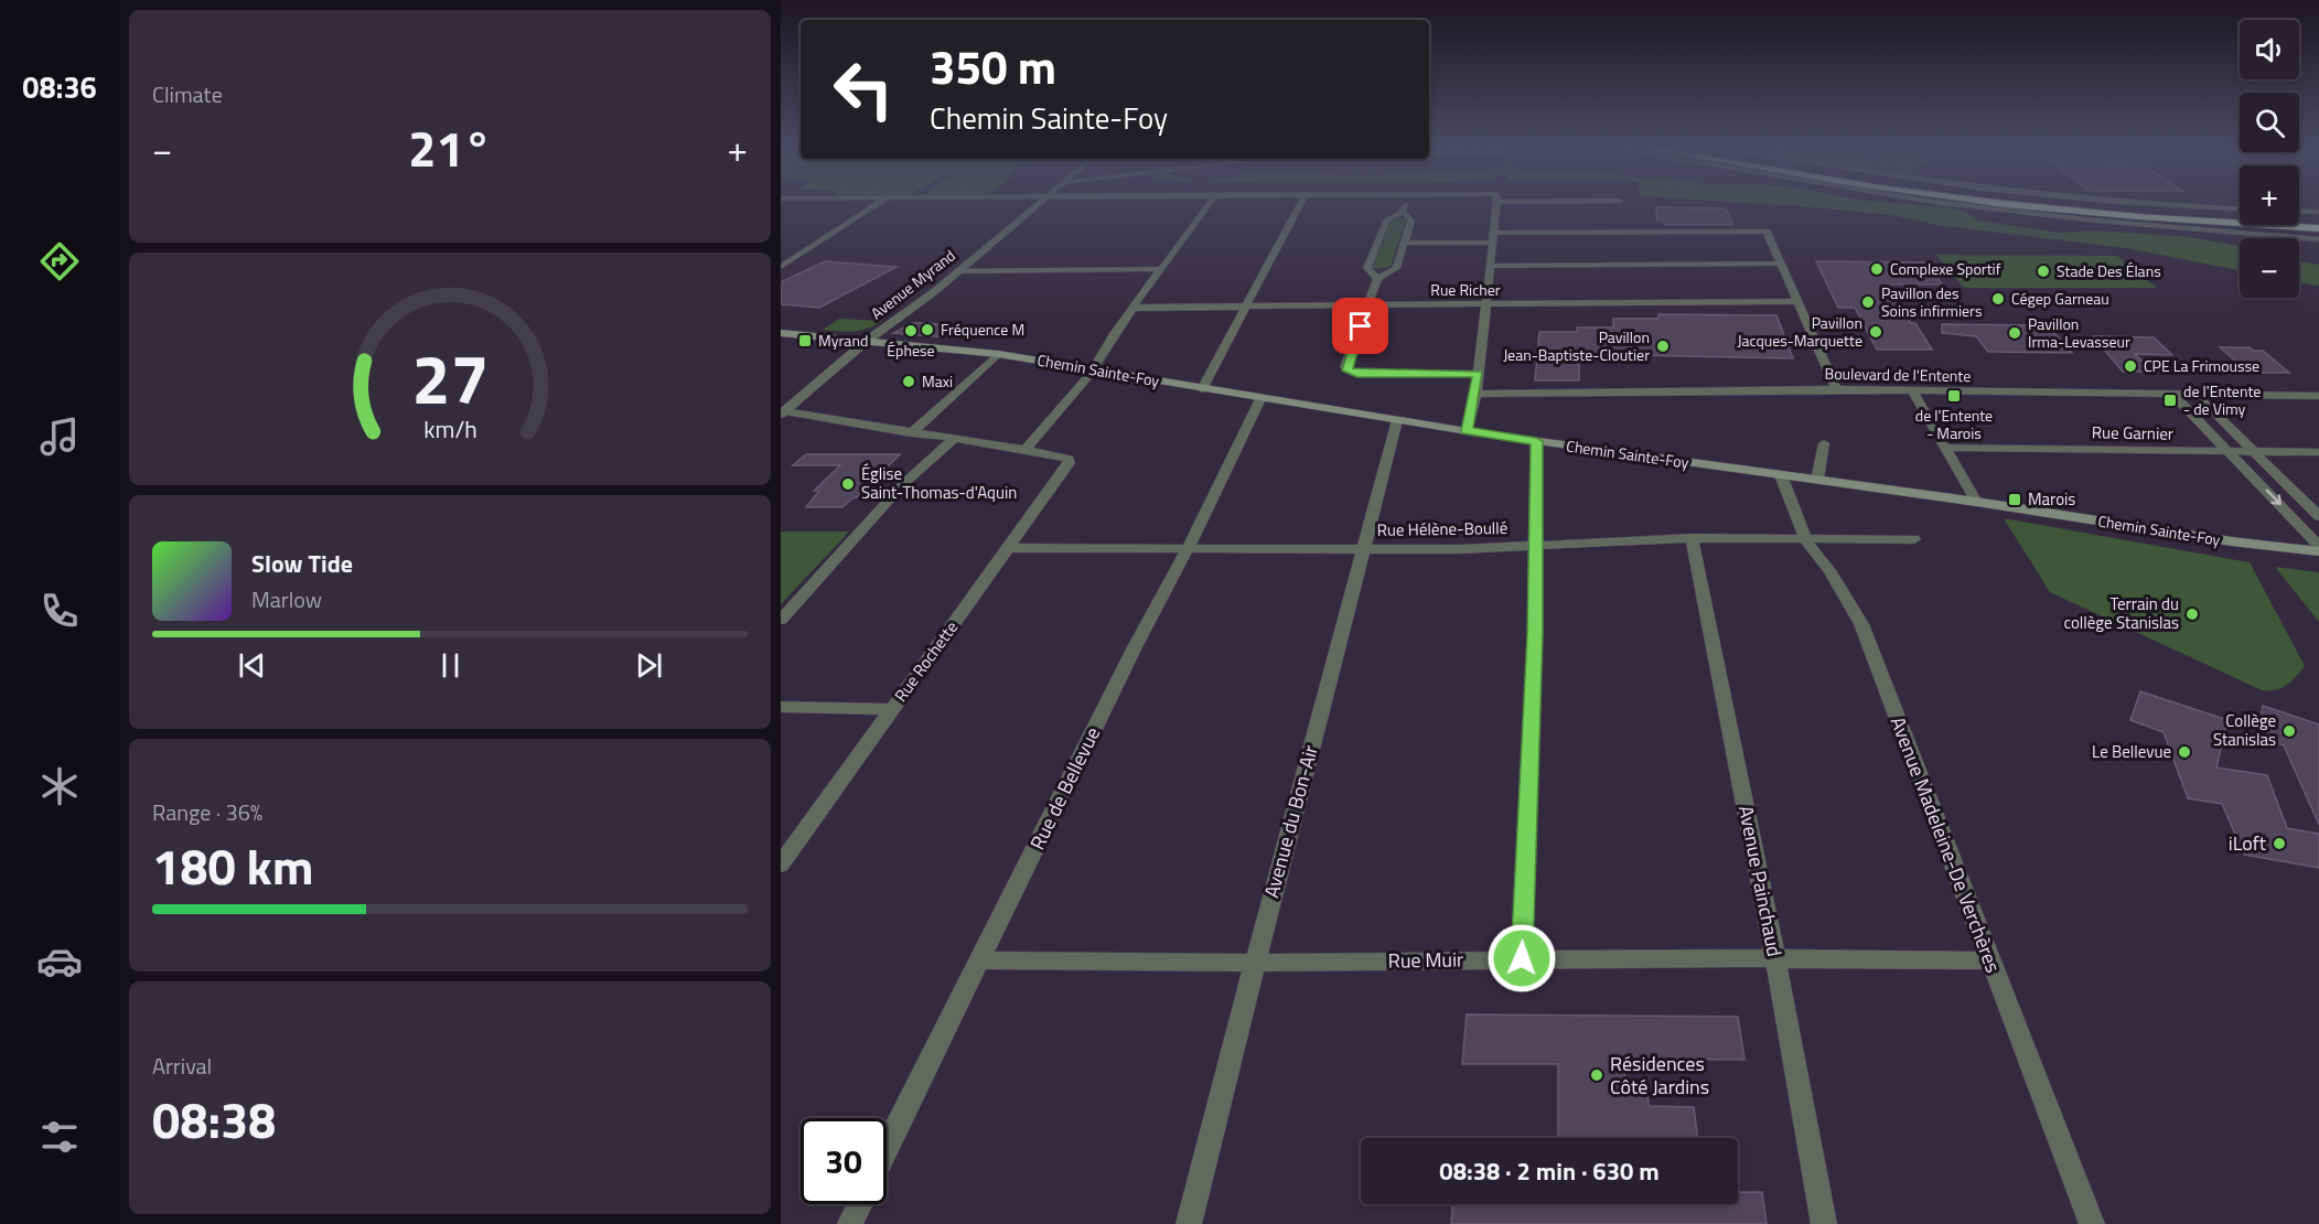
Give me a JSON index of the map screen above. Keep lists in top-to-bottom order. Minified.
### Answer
{"streets":{"main road":["Chemin Sainte-Foy"],"street":["Avenue Myrand","Rue Richer","Boulevard de l'Entente","Rue Garnier","Rue Hélène-Boullé","Rue Rochette","Rue de Bellevue","Avenue du Bon-Air","Avenue Madeleine-De Verchères","Avenue Painchaud","Rue Muir"]},"crossings":[["Avenue Myrand","Chemin Sainte-Foy"],["Chemin Sainte-Foy","Rue de Bellevue"],["Chemin Sainte-Foy","Avenue du Bon-Air"],["Chemin Sainte-Foy","Avenue Madeleine-De Verchères"],["Rue Hélène-Boullé","Rue Rochette"],["Rue Hélène-Boullé","Rue de Bellevue"],["Rue Hélène-Boullé","Avenue du Bon-Air"],["Rue Hélène-Boullé","Avenue Madeleine-De Verchères"],["Rue Hélène-Boullé","Avenue Painchaud"],["Rue de Bellevue","Rue Muir"],["Avenue du Bon-Air","Rue Muir"],["Avenue Madeleine-De Verchères","Rue Muir"],["Avenue Painchaud","Rue Muir"]],"places":{"other":["Complexe Sportif","Stade Des Élans","Cégep Garneau","Pavillon des Soins infirmiers","Fréquence M","Éphese","Pavillon Jacques-Marquette","Pavillon Irma-Levasseur","Pavillon Jean-Baptiste-Cloutier","CPE La Frimousse","Maxi","Église Saint-Thomas-d'Aquin","Terrain du collège Stanislas","Collège Stanislas","Le Bellevue","iLoft","Résidences Côté Jardins"],"transit":["Myrand","de l'Entente - Marois","de l'Entente - de Vimy","Marois"]},"page":{"tabs":"08:36","tile":["Climate",["Range · 36%","180 km"],["Arrival","08:38"]],"map_buttons":["+","−"],"turn":["350 m","Chemin Sainte-Foy"],"heat":["−","21°","+"],"song":["Slow Tide","Marlow"],"limit":"30","trip":"08:38 · 2 min · 630 m","gauge":["27","km/h"]}}
